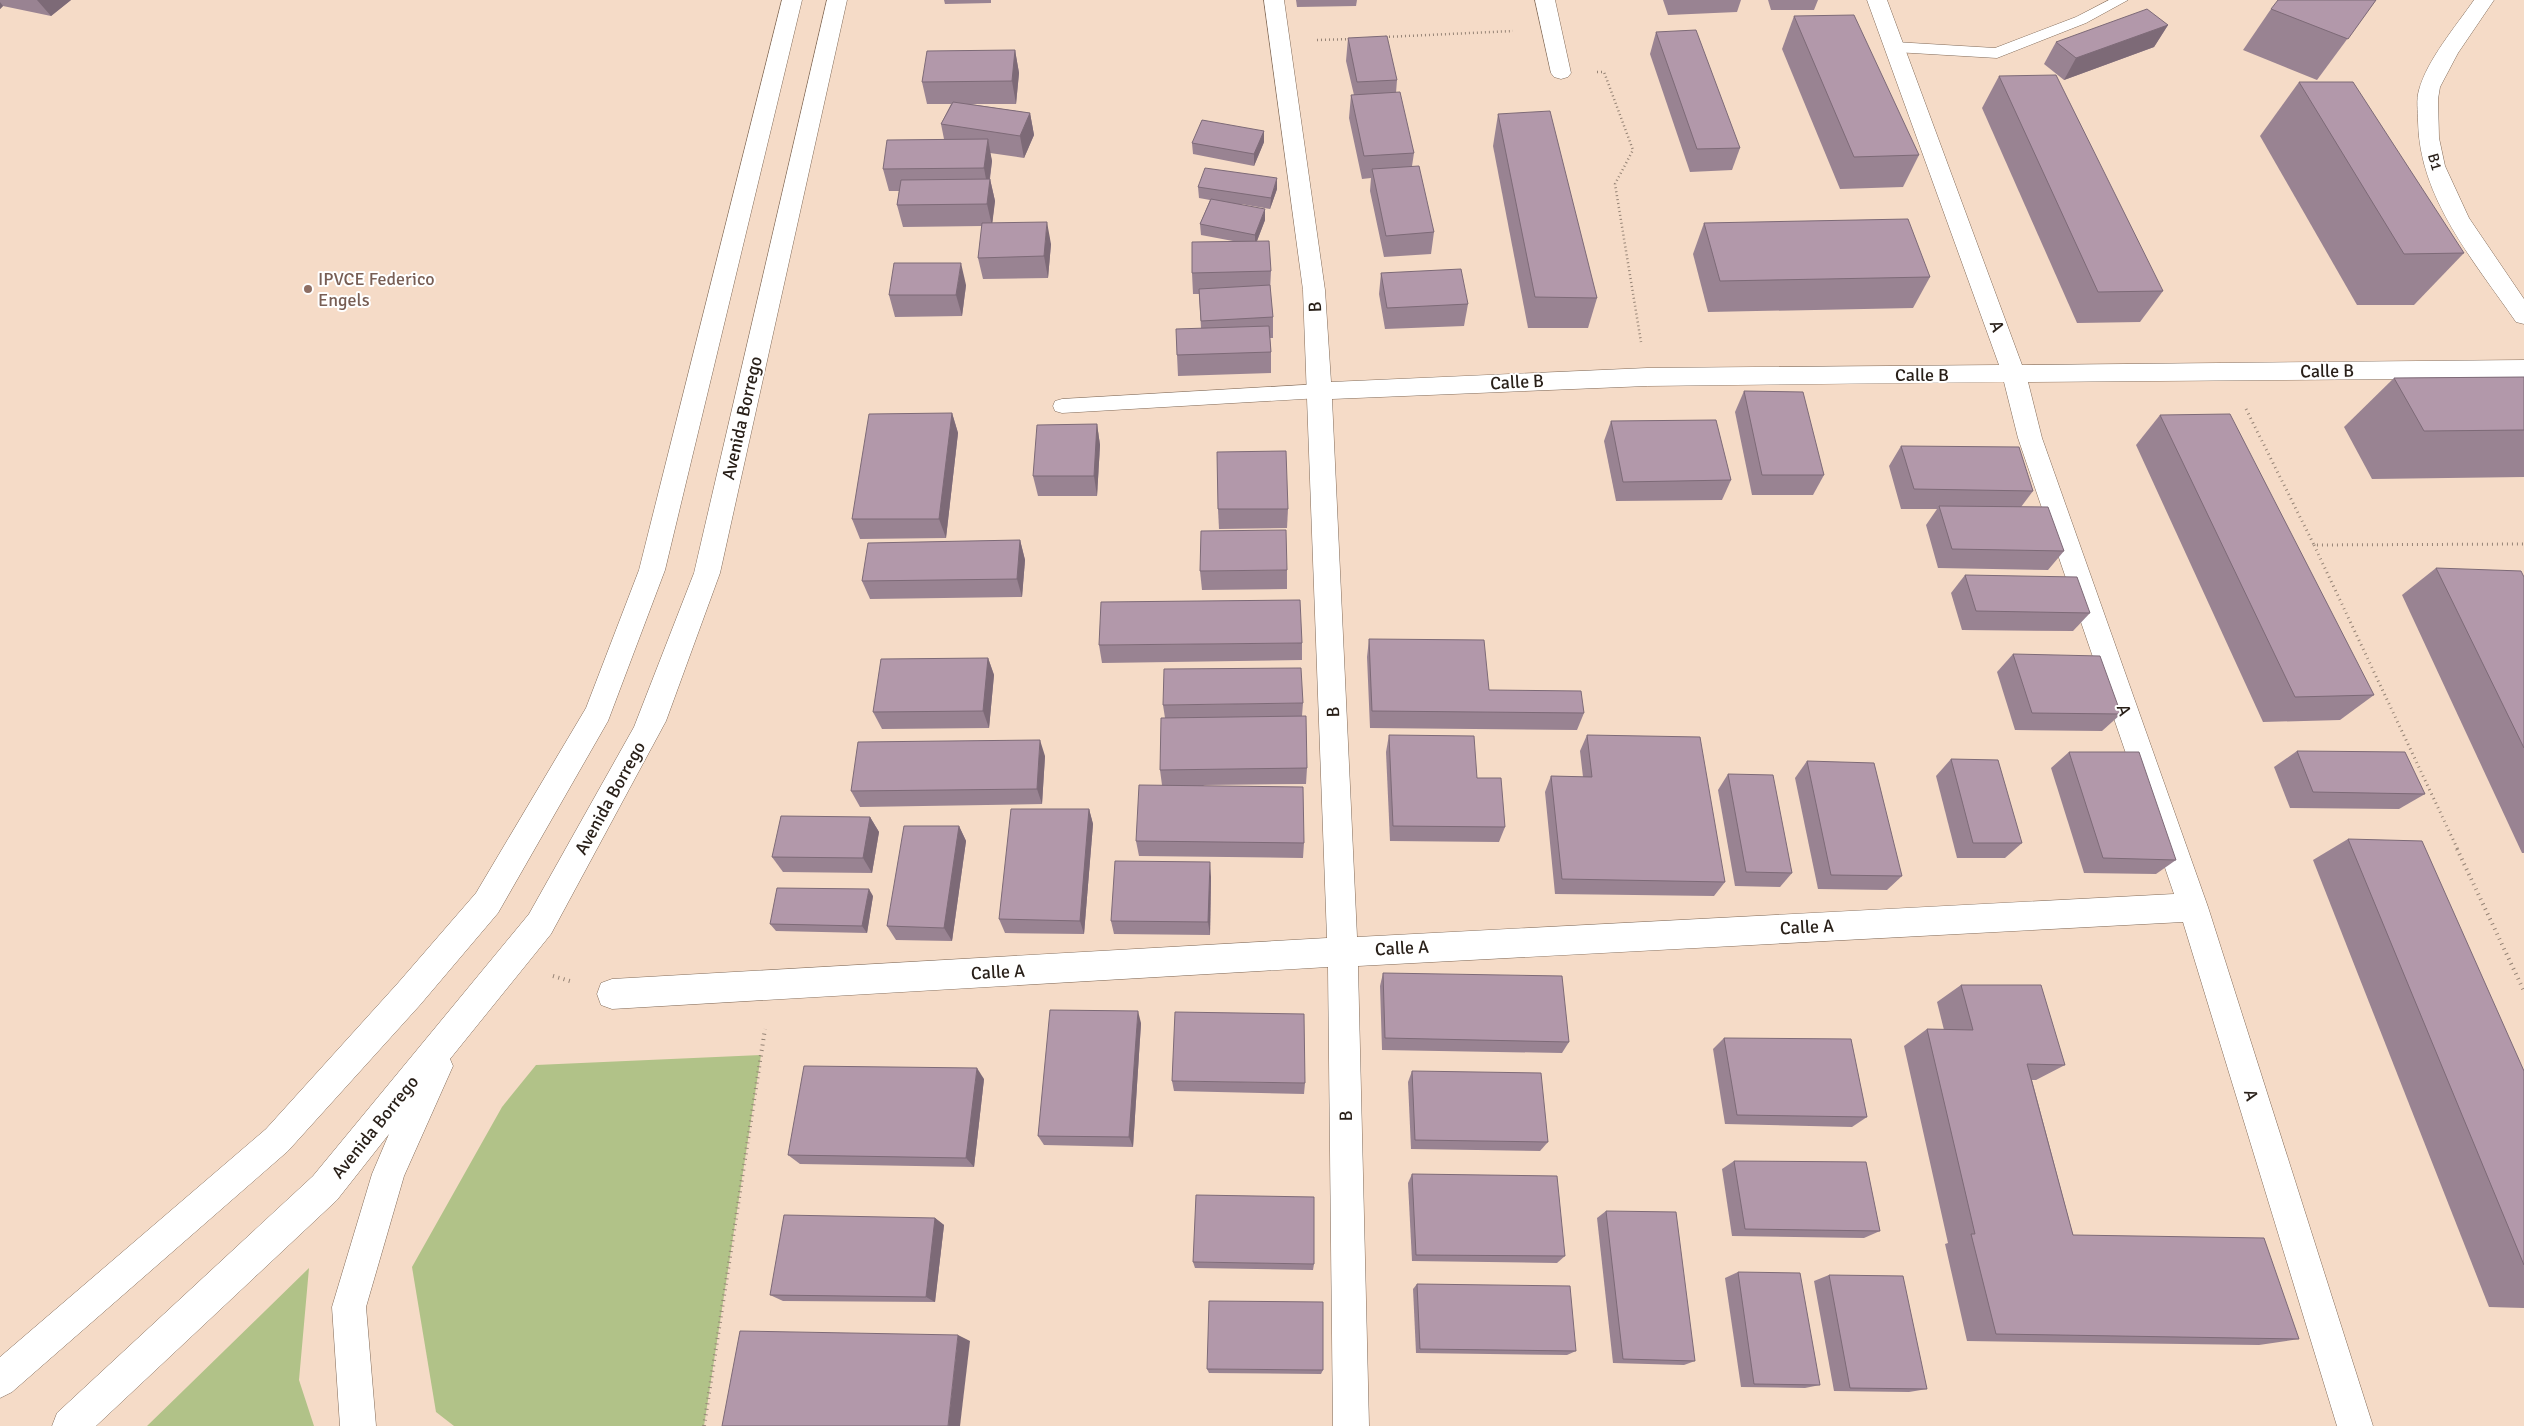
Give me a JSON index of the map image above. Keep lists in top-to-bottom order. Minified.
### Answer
{"streets":{"street":["B1","B","A","Calle B","Avenida Borrego","Calle A"]},"crossings":[["B","Calle B"],["B","Calle A"],["A","Calle B"],["A","Calle A"]],"places":["IPVCE Federico Engels"]}
